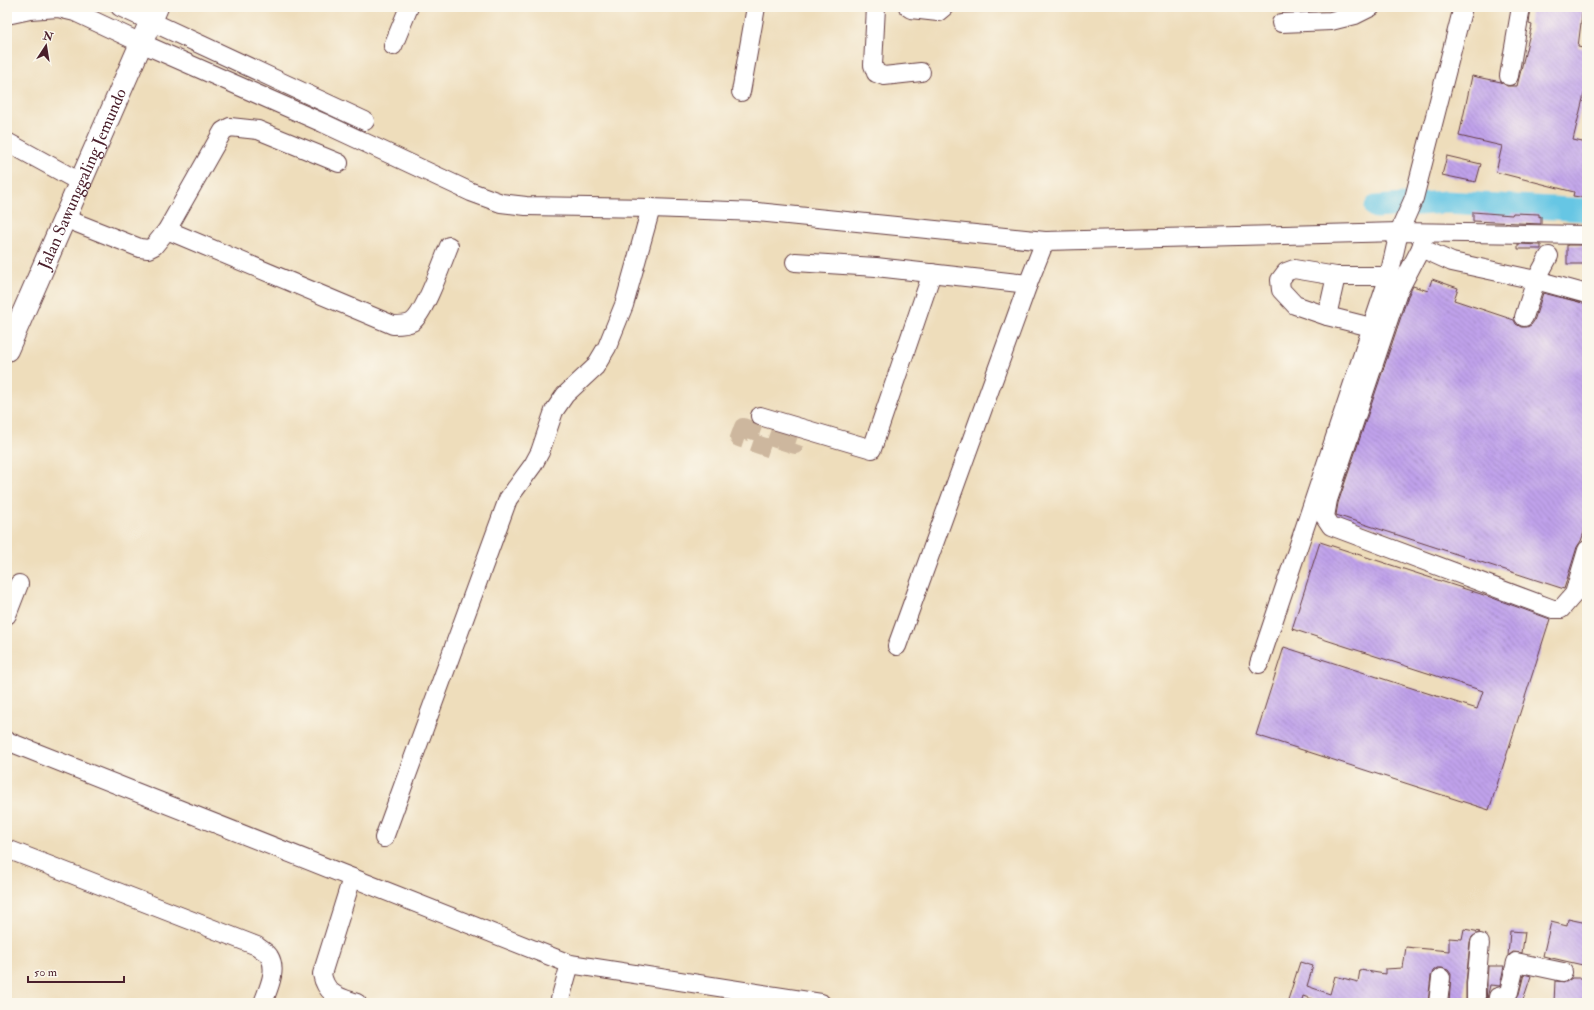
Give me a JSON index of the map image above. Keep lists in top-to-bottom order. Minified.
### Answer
{"streets":{"main road":["Jalan Sawunggaling Jemundo"]},"scale_bar":"50 m","north":"top"}
